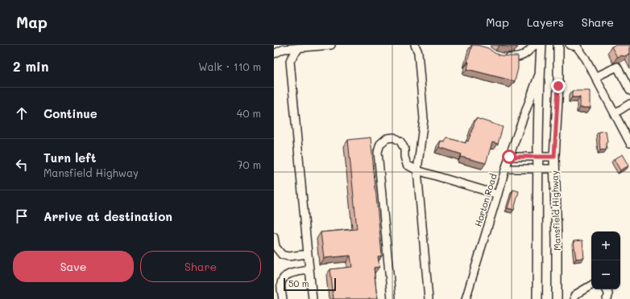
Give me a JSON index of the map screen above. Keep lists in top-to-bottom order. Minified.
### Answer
{"streets":{"main road":["Mansfield Highway"],"street":["Horton Road"]},"crossings":[["Horton Road","Mansfield Highway"]],"scale_bar":"50 m","page":{"header":"Map","nav":["Map","Layers","Share"],"heading":["2 min","Walk · 110 m"],"list":[["Continue","40 m"],["Turn left","Mansfield Highway","70 m"],"Arrive at destination"],"map_buttons":["+","−"],"buttons":["Save","Share"],"scale":"50 m"}}
